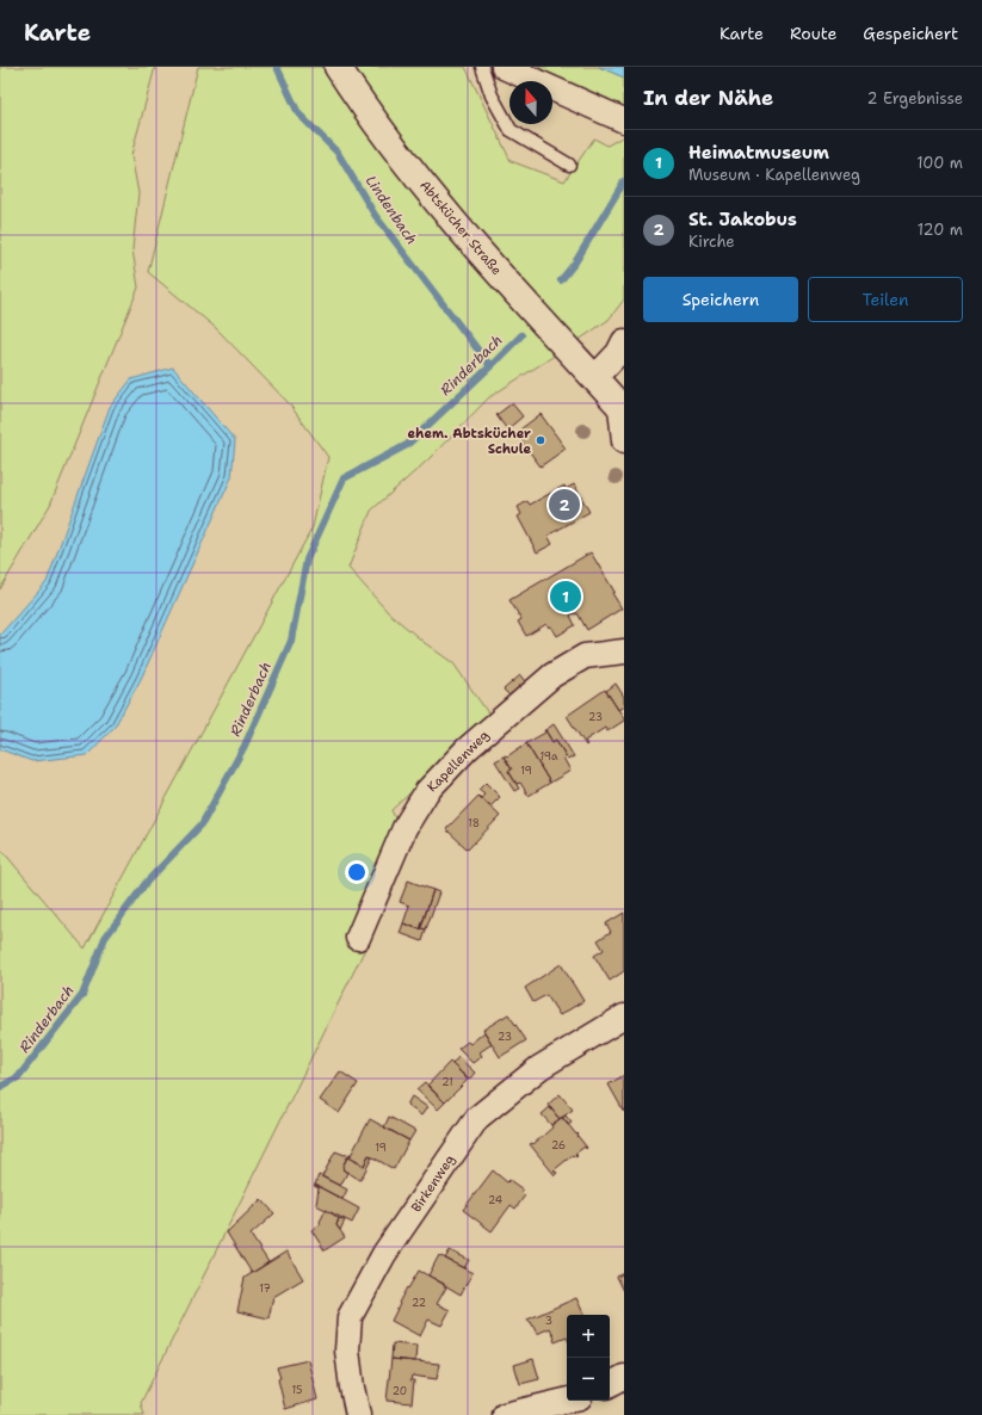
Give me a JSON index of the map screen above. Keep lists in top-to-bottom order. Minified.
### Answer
{"streets":{"street":["Abtskücher Straße","Kapellenweg","Birkenweg"]},"water":["Lindenbach","Rinderbach"],"places":["ehem. Abtskücher Schule"],"house_numbers":["23","19a","19","18","23","21","26","19","24","17","22","3","15","20"],"north":"top","page":{"header":"Karte","nav":["Karte","Route","Gespeichert"],"heading":["In der Nähe","2 Ergebnisse"],"list":[{"mark":"1","name":"Heimatmuseum","note":"Museum · Kapellenweg","value":"100 m"},{"mark":"2","name":"St. Jakobus","note":"Kirche","value":"120 m"}],"buttons":["Speichern","Teilen"],"pins":["2","1"],"map_buttons":["+","−"]}}
